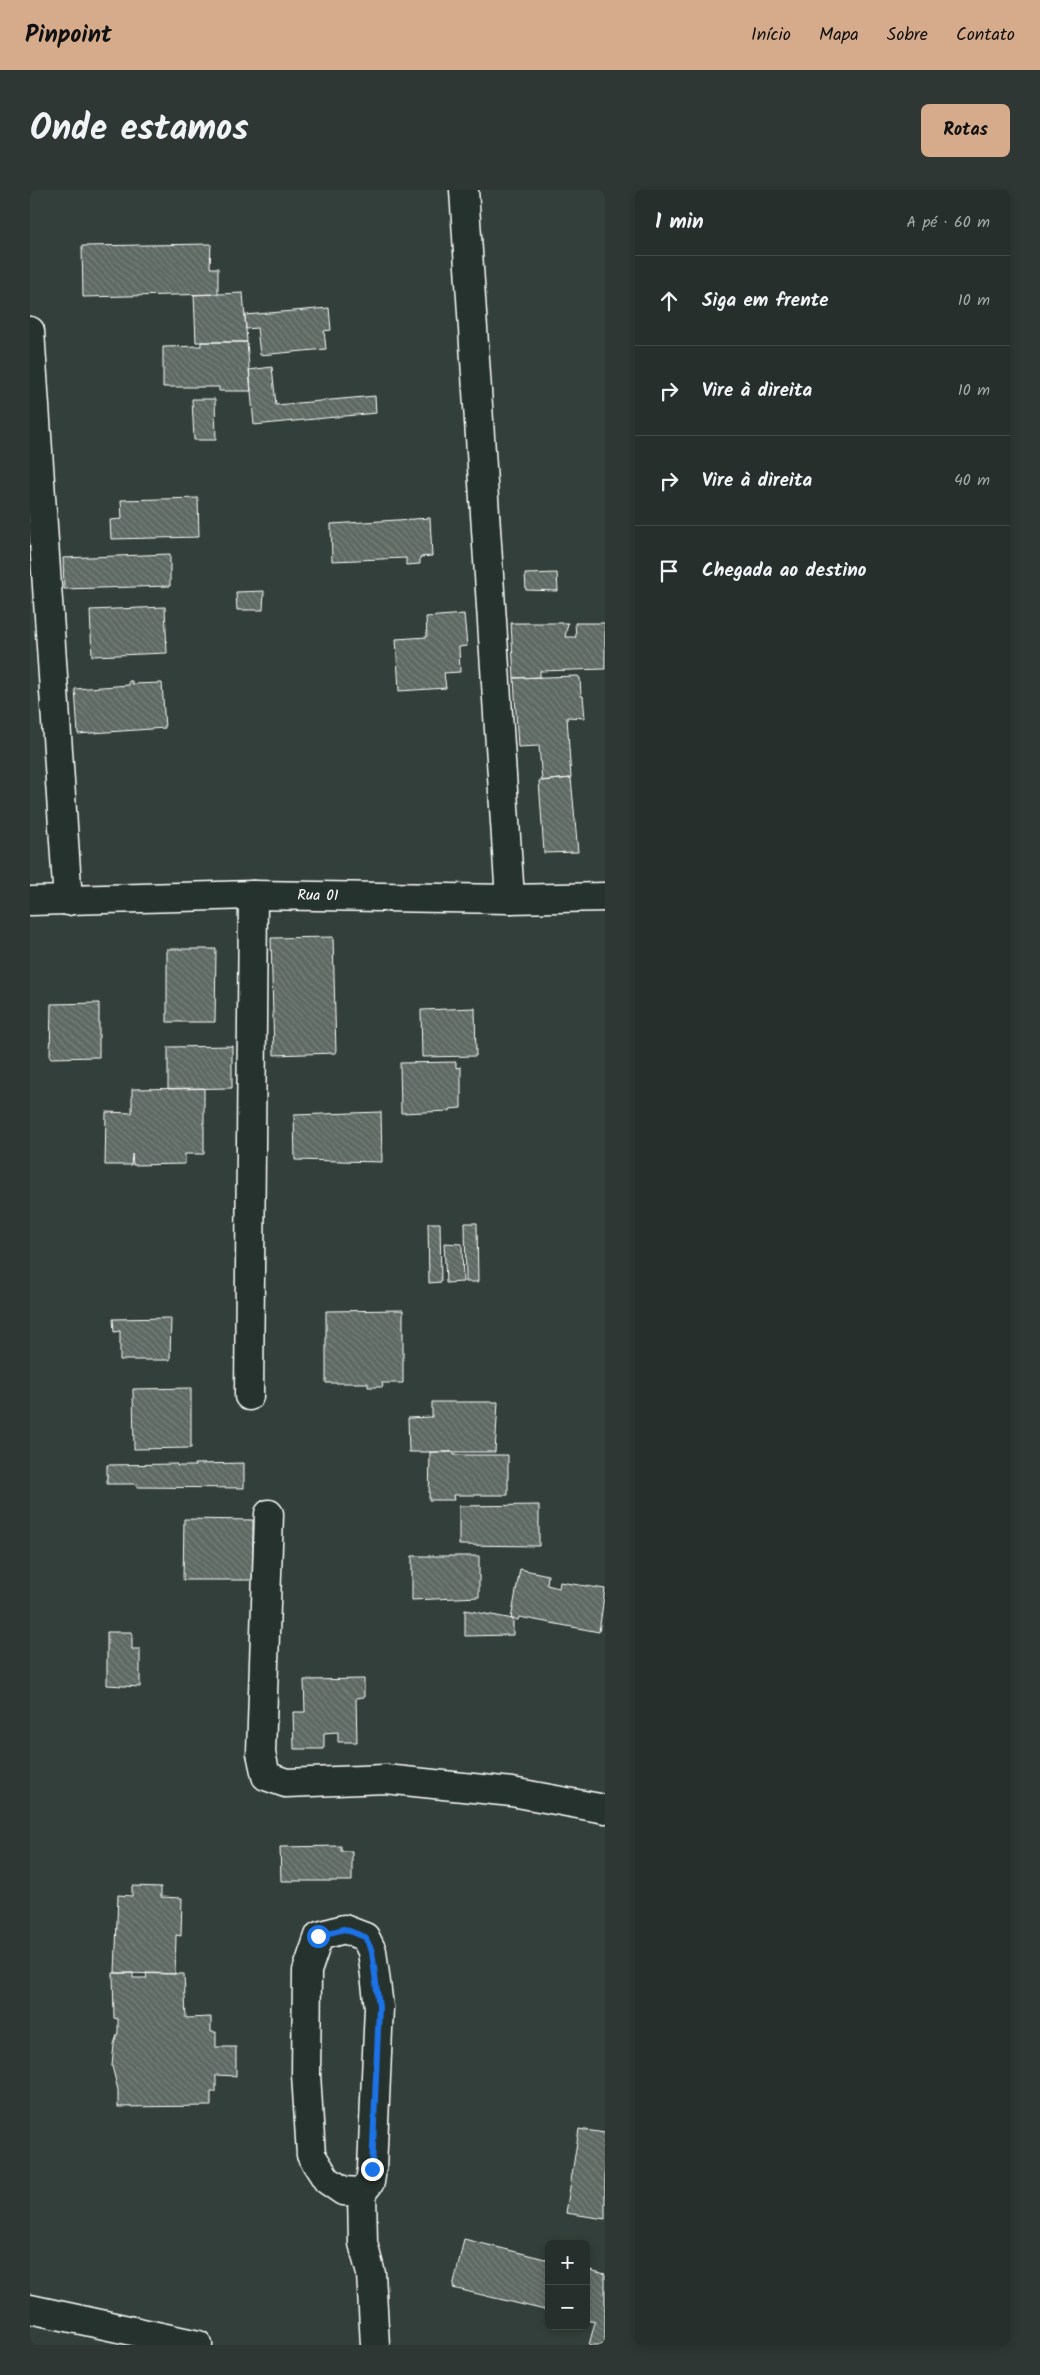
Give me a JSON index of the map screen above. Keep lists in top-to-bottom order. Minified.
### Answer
{"streets":{"street":["Rua 01"]},"page":{"header":"Pinpoint","nav":["Início","Mapa","Sobre","Contato"],"title":"Onde estamos","buttons":"Rotas","heading":["1 min","A pé · 60 m"],"list":[["Siga em frente","10 m"],["Vire à direita","10 m"],["Vire à direita","40 m"],"Chegada ao destino"],"map_buttons":["+","−"]}}
